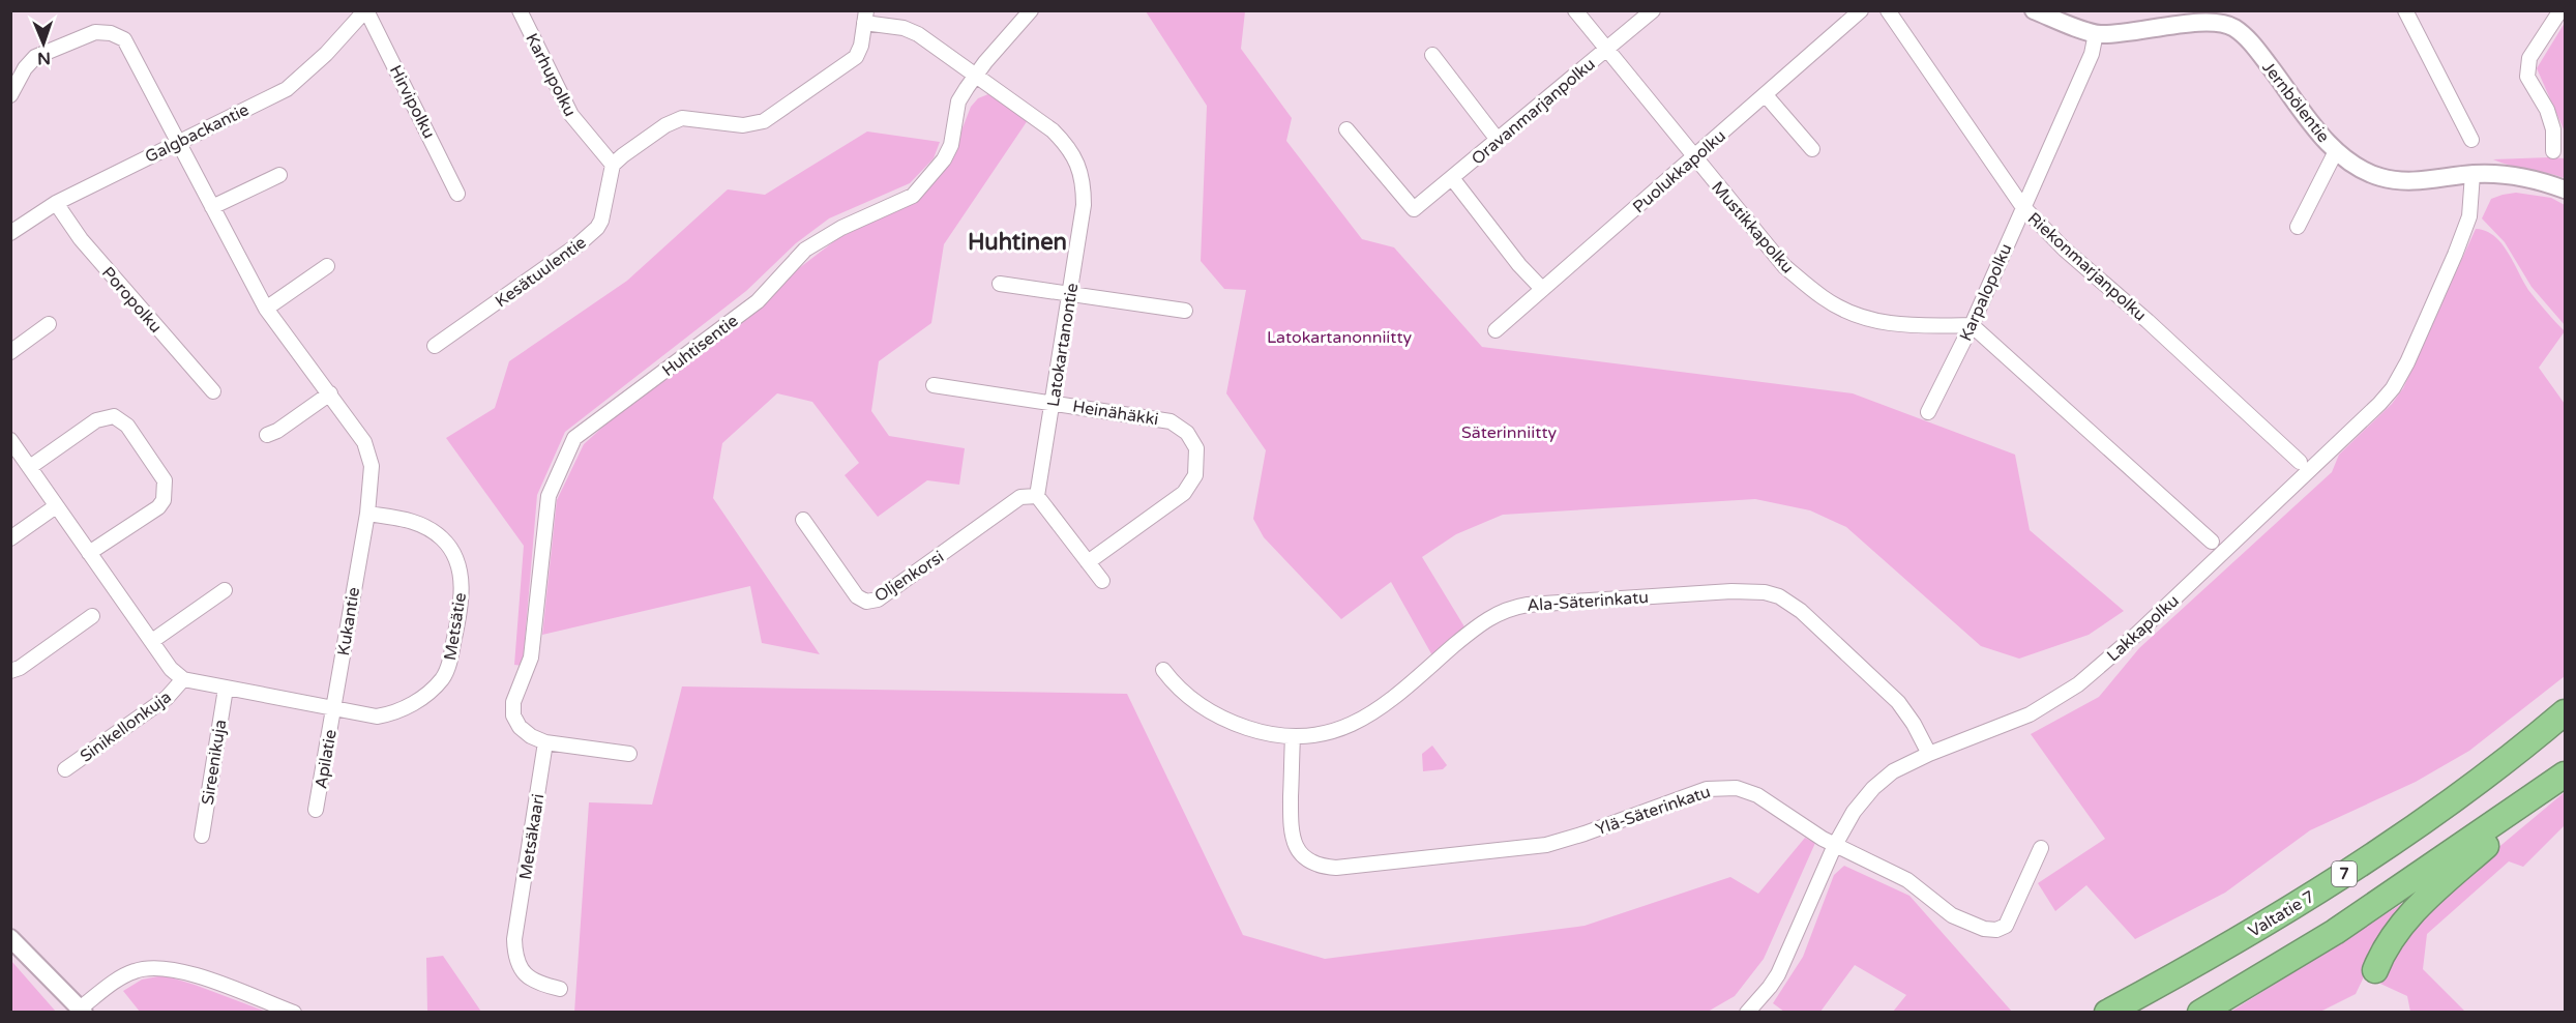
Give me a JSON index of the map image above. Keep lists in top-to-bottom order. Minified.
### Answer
{"streets":{"highway":["7","Valtatie 7"],"street":["Karhupolku","Hirvipolku","Jernbölentie","Oravanmarjanpolku","Galgbackantie","Puolukkapolku","Mustikkapolku","Riekonmarjanpolku","Kesätuulentie","Karpalopolku","Poropolku","Huhtisentie","Latokartanontie","Heinähäkki","Oljenkorsi","Ala-Säterinkatu","Kukantie","Metsätie","Lakkapolku","Sinikellonkuja","Apilatie","Sireenikuja","Ylä-Säterinkatu","Metsäkaari"]},"crossings":[["Karhupolku","Kesätuulentie"],["Hirvipolku","Galgbackantie"],["Jernbölentie","Karpalopolku"],["Jernbölentie","Lakkapolku"],["Oravanmarjanpolku","Mustikkapolku"],["Galgbackantie","Poropolku"],["Galgbackantie","Kukantie"],["Puolukkapolku","Mustikkapolku"],["Mustikkapolku","Karpalopolku"],["Riekonmarjanpolku","Karpalopolku"],["Huhtisentie","Latokartanontie"],["Huhtisentie","Metsäkaari"],["Latokartanontie","Heinähäkki"],["Latokartanontie","Oljenkorsi"],["Ala-Säterinkatu","Lakkapolku"],["Ala-Säterinkatu","Ylä-Säterinkatu"],["Kukantie","Metsätie"],["Kukantie","Apilatie"],["Metsätie","Apilatie"],["Lakkapolku","Ylä-Säterinkatu"]],"districts":["Huhtinen"],"parks":["Latokartanonniitty","Säterinniitty"],"north":"bottom"}
